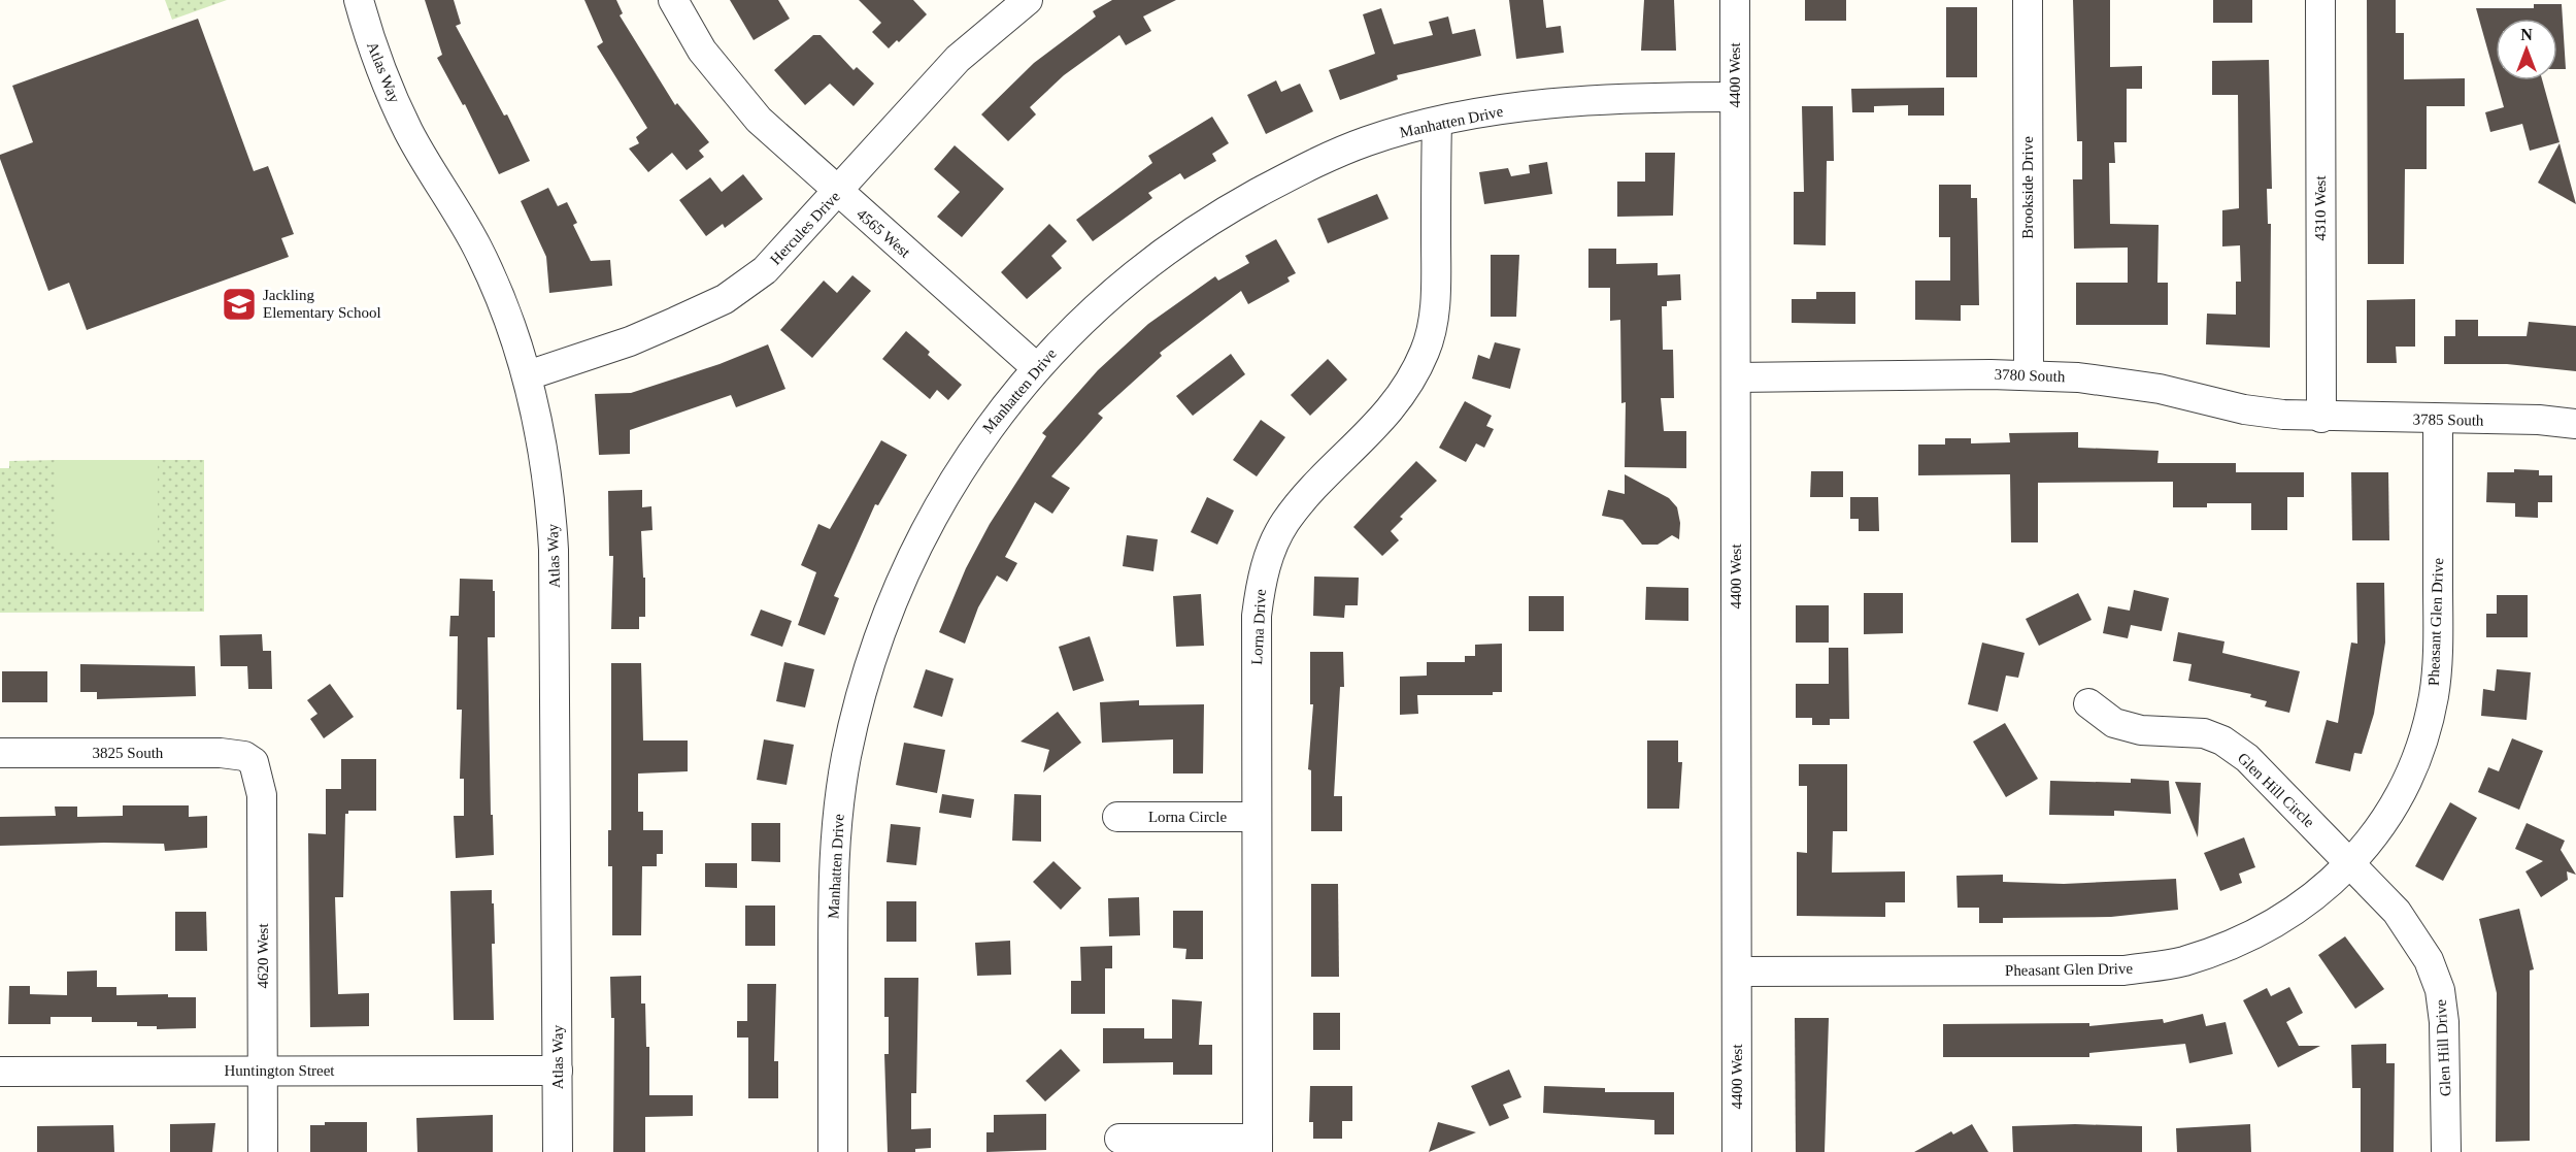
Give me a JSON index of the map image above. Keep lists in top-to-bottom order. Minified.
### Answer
{"streets":{"street":["Atlas Way","4400 West","Manhatten Drive","Brookside Drive","4310 West","Hercules Drive","4565 West","3780 South","3785 South","Pheasant Glen Drive","Lorna Drive","3825 South","Glen Hill Circle","Lorna Circle","4620 West","Glen Hill Drive","Huntington Street"]},"crossings":[["Atlas Way","Hercules Drive"],["Atlas Way","Huntington Street"],["4400 West","Manhatten Drive"],["4400 West","3780 South"],["4400 West","Pheasant Glen Drive"],["Manhatten Drive","4565 West"],["Manhatten Drive","Lorna Drive"],["Brookside Drive","3780 South"],["4310 West","3780 South"],["4310 West","3785 South"],["Hercules Drive","4565 West"],["3780 South","3785 South"],["3785 South","Pheasant Glen Drive"],["Pheasant Glen Drive","Glen Hill Circle"],["Pheasant Glen Drive","Glen Hill Drive"],["Lorna Drive","Lorna Circle"],["3825 South","4620 West"],["Glen Hill Circle","Glen Hill Drive"],["4620 West","Huntington Street"]],"places":{"school or university":["Jackling Elementary School"]},"north":"top"}
